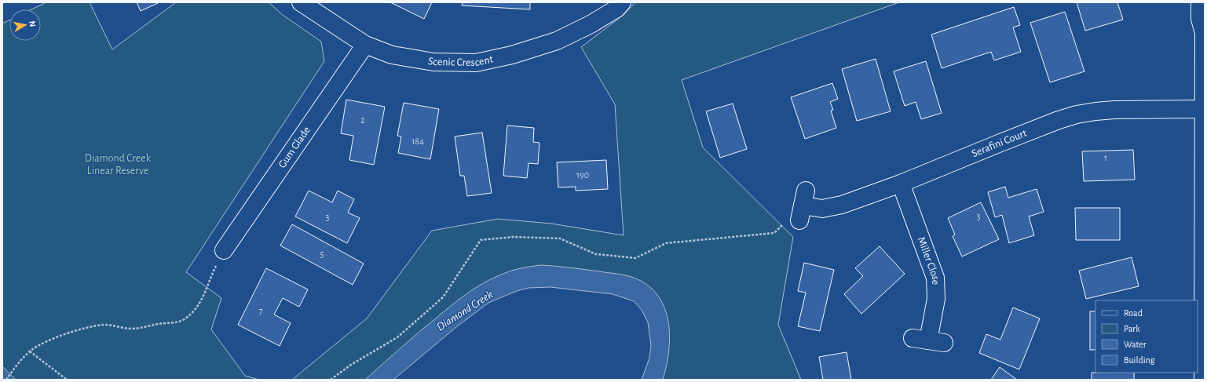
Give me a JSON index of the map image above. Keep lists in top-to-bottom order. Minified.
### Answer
{"streets":{"street":["Scenic Crescent","Serafini Court","Gum Glade","Miller Close"]},"crossings":[["Scenic Crescent","Gum Glade"],["Serafini Court","Miller Close"]],"water":["Diamond Creek"],"parks":["Diamond Creek Linear Reserve"],"house_numbers":["2","184","1","190","3","3","5","7"],"legend":["Road","Park","Water","Building"],"north":"right"}
